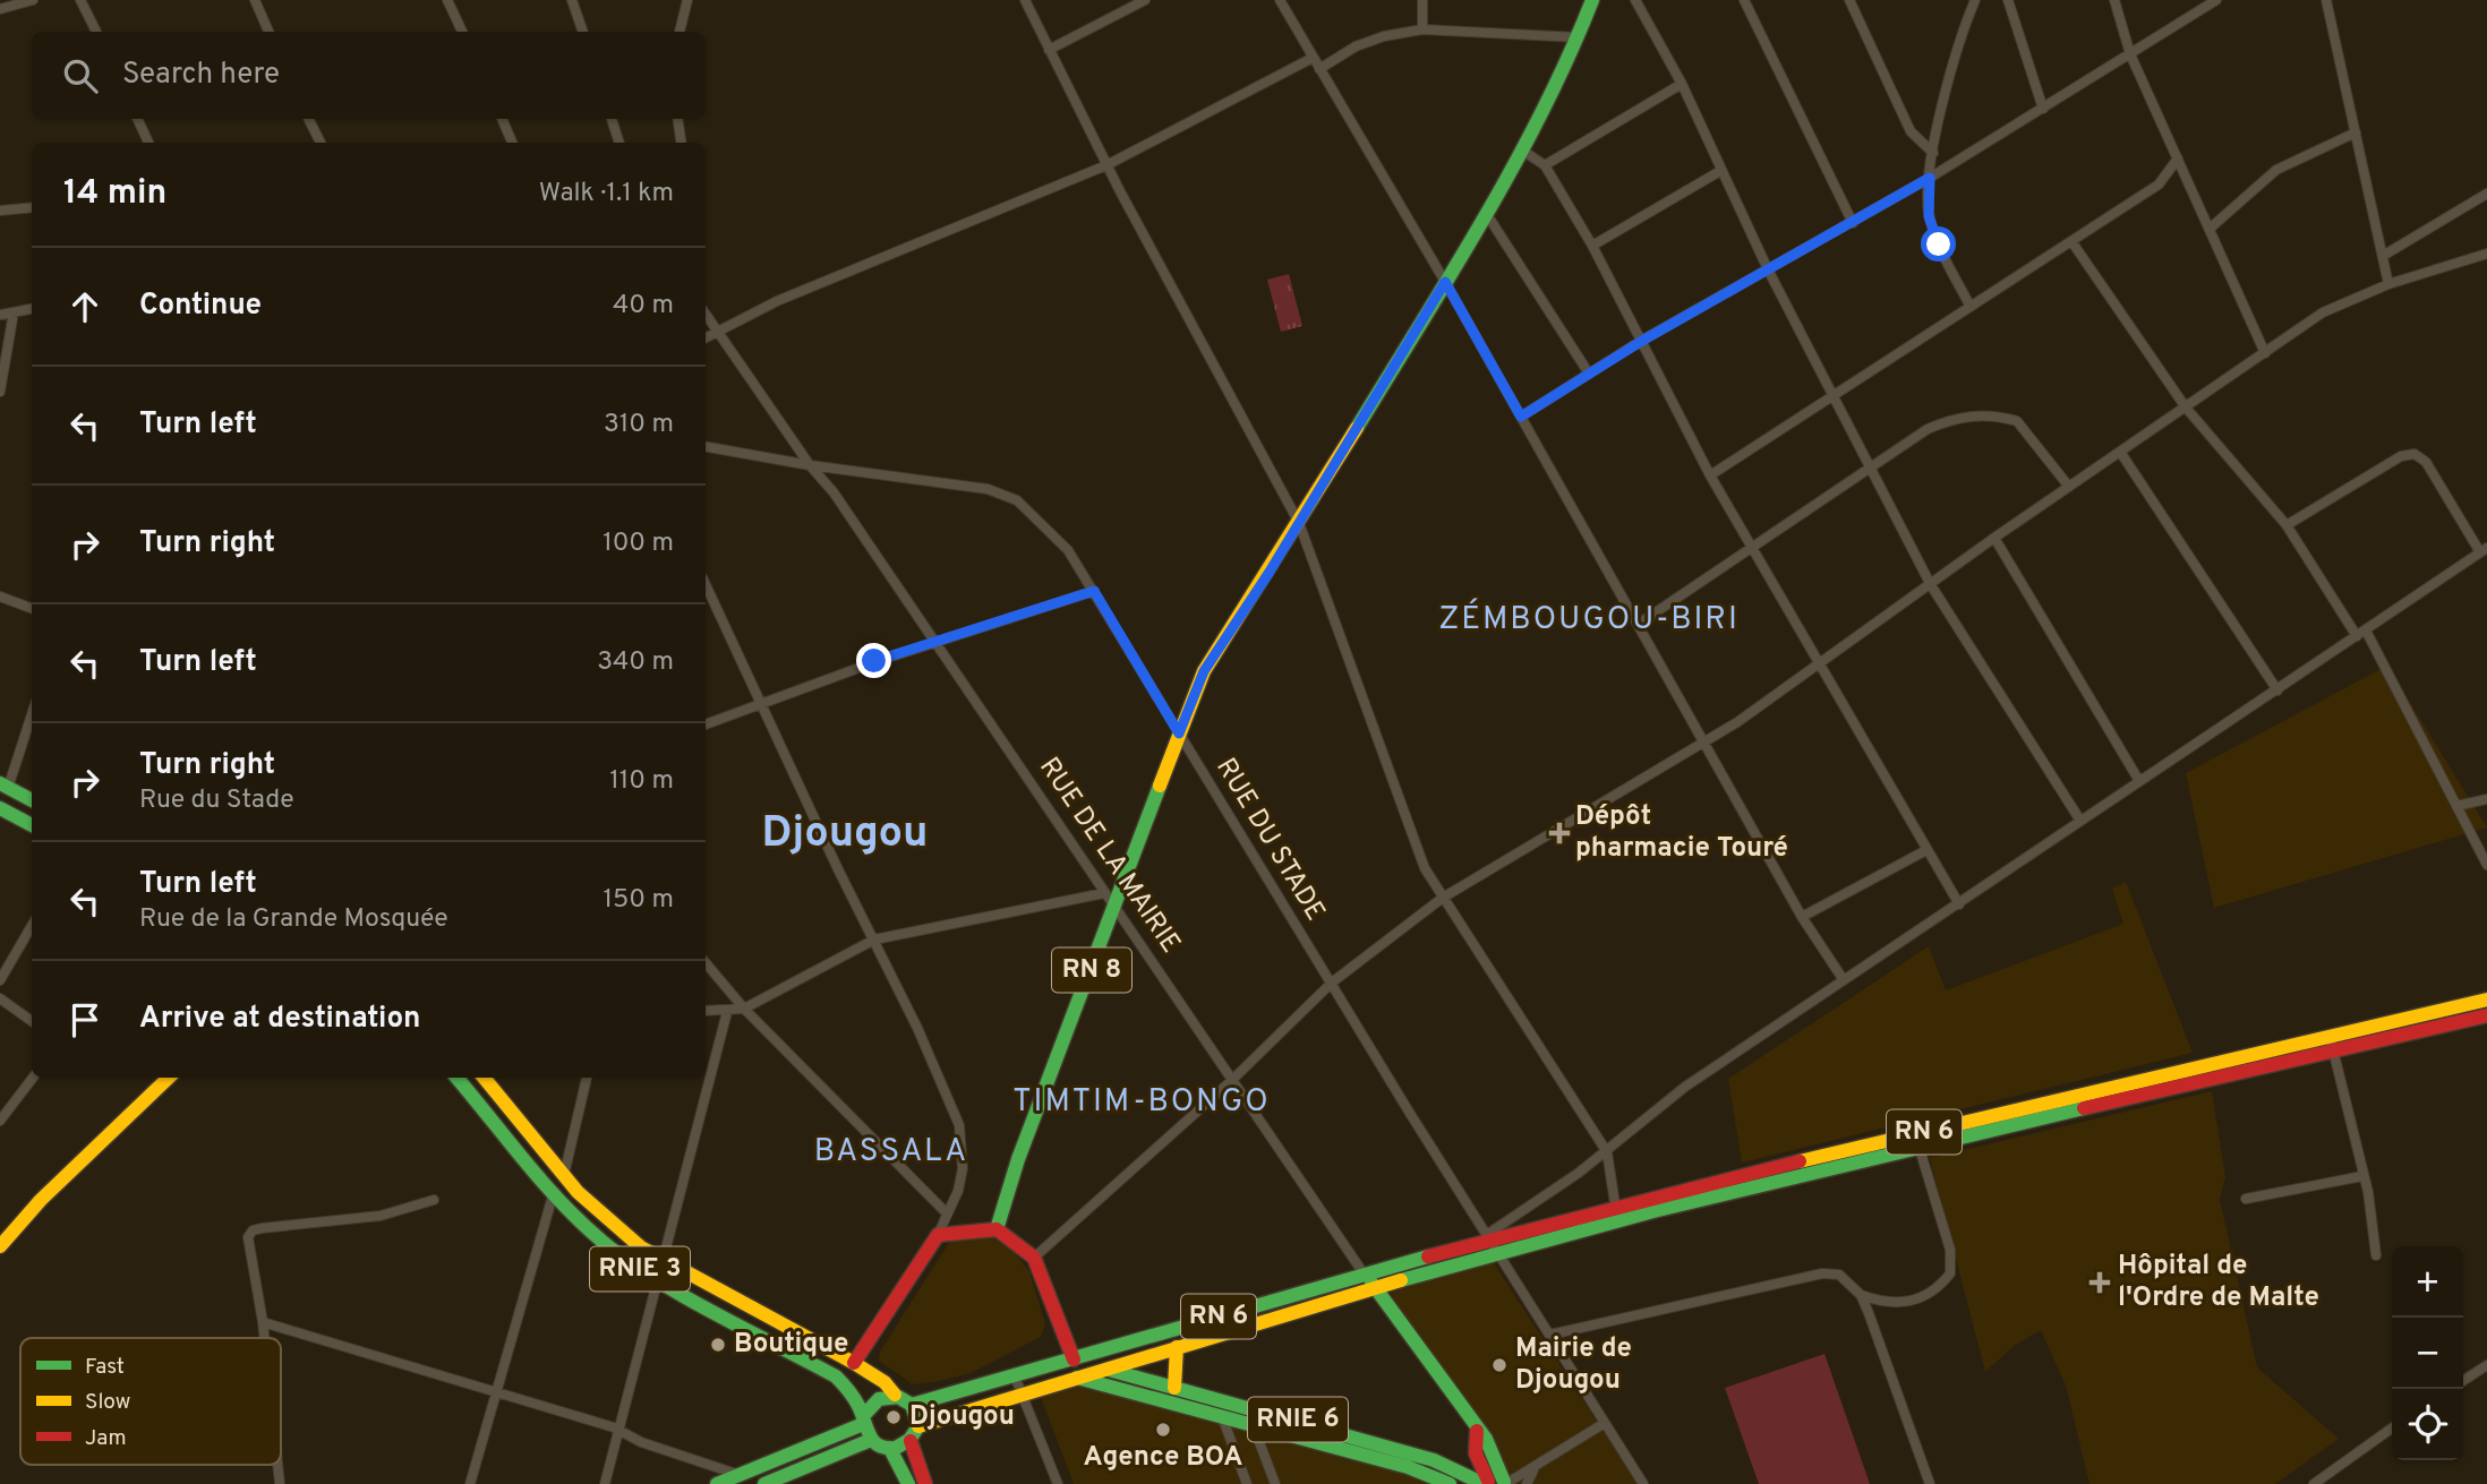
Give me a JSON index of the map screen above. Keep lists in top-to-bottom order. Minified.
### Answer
{"streets":{"main road":["RUE DE LA MAIRIE","RN 8","RN 6","RNIE 3","RNIE 6"],"street":["RUE DU STADE"]},"crossings":[["RUE DU STADE","RUE DE LA MAIRIE"],["RUE DU STADE","RN 8"],["RUE DU STADE","RN 6"],["RUE DE LA MAIRIE","RN 8"],["RUE DE LA MAIRIE","RN 6"],["RUE DE LA MAIRIE","RNIE 6"],["RN 6","RNIE 6"]],"districts":["ZÉMBOUGOU-BIRI","Djougou","TIMTIM-BONGO","BASSALA"],"places":{"health":["Dépôt pharmacie Touré","Hôpital de l'Ordre de Malte"],"other":["Boutique","Mairie de Djougou","Djougou","Agence BOA"]},"legend":["Fast","Slow","Jam"],"page":{"search":"Search here","heading":["14 min","Walk · 1.1 km"],"list":[["Continue","40 m"],["Turn left","310 m"],["Turn right","100 m"],["Turn left","340 m"],["Turn right","Rue du Stade","110 m"],["Turn left","Rue de la Grande Mosquée","150 m"],"Arrive at destination"],"map_buttons":["+","−"]}}
